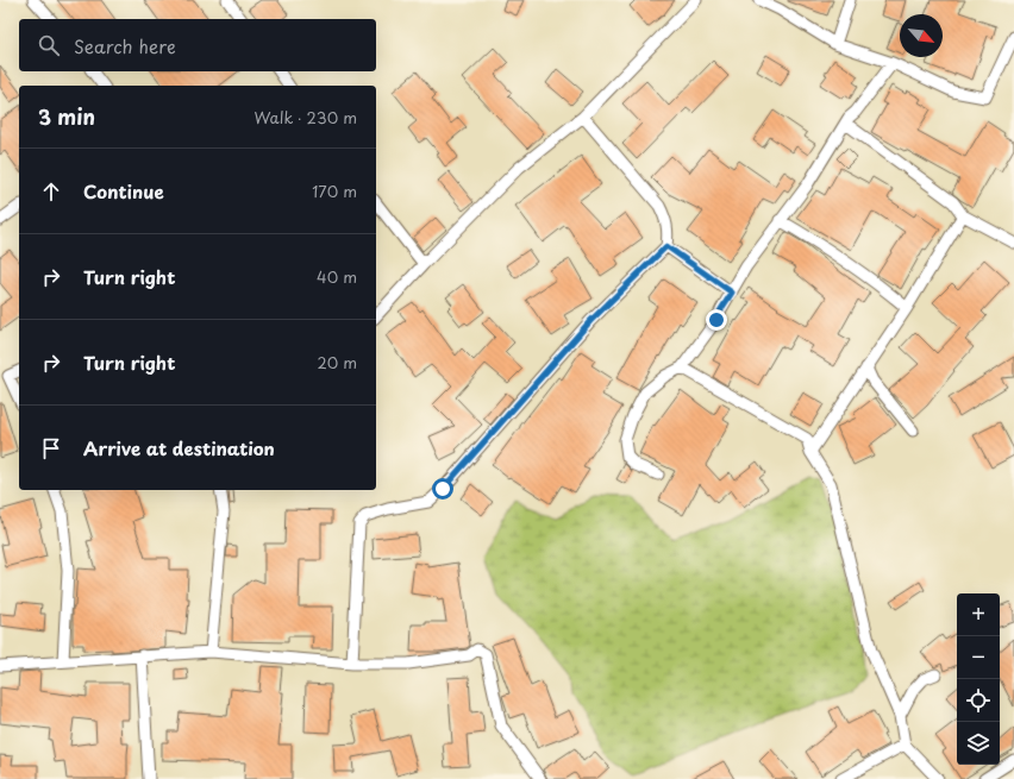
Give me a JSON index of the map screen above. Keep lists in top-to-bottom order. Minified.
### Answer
{"north":"bottom right","page":{"search":"Search here","heading":["3 min","Walk · 230 m"],"list":[["Continue","170 m"],["Turn right","40 m"],["Turn right","20 m"],"Arrive at destination"],"map_buttons":["+","−"]}}
